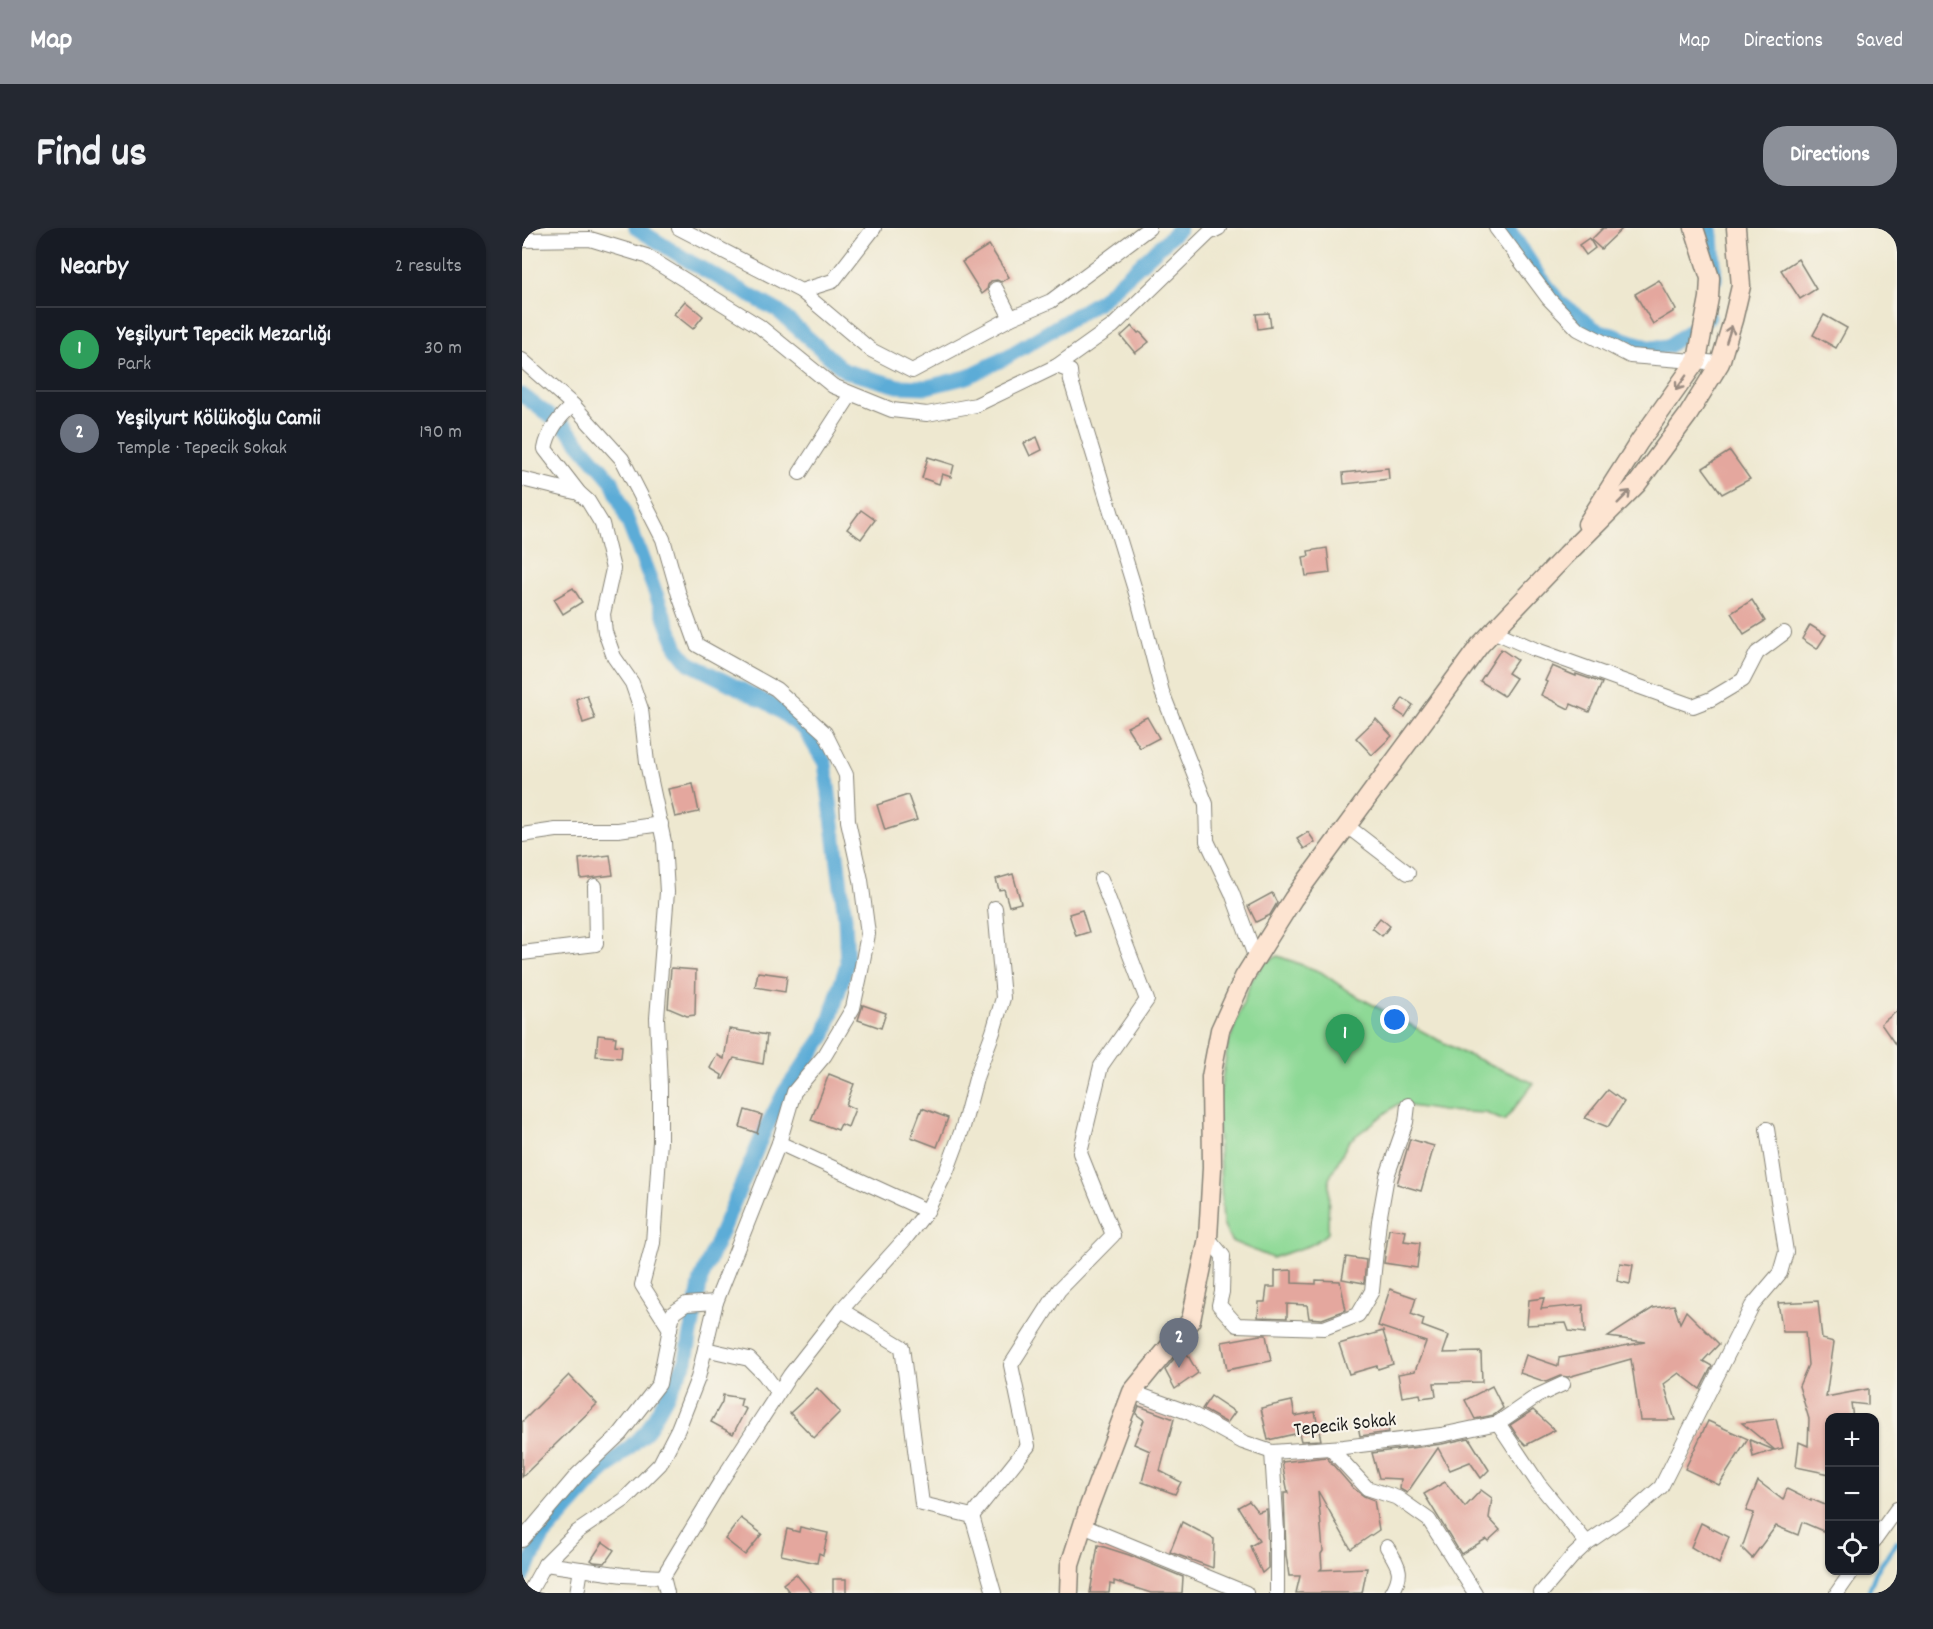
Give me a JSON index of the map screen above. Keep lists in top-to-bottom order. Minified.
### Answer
{"streets":{"street":["Tepecik Sokak"]},"page":{"header":"Map","nav":["Map","Directions","Saved"],"title":"Find us","buttons":"Directions","heading":["Nearby","2 results"],"list":[{"mark":"1","name":"Yeşilyurt Tepecik Mezarlığı","note":"Park","value":"30 m"},{"mark":"2","name":"Yeşilyurt Kölükoğlu Camii","note":"Temple · Tepecik Sokak","value":"190 m"}],"pins":["1","2"],"map_buttons":["+","−"]}}
